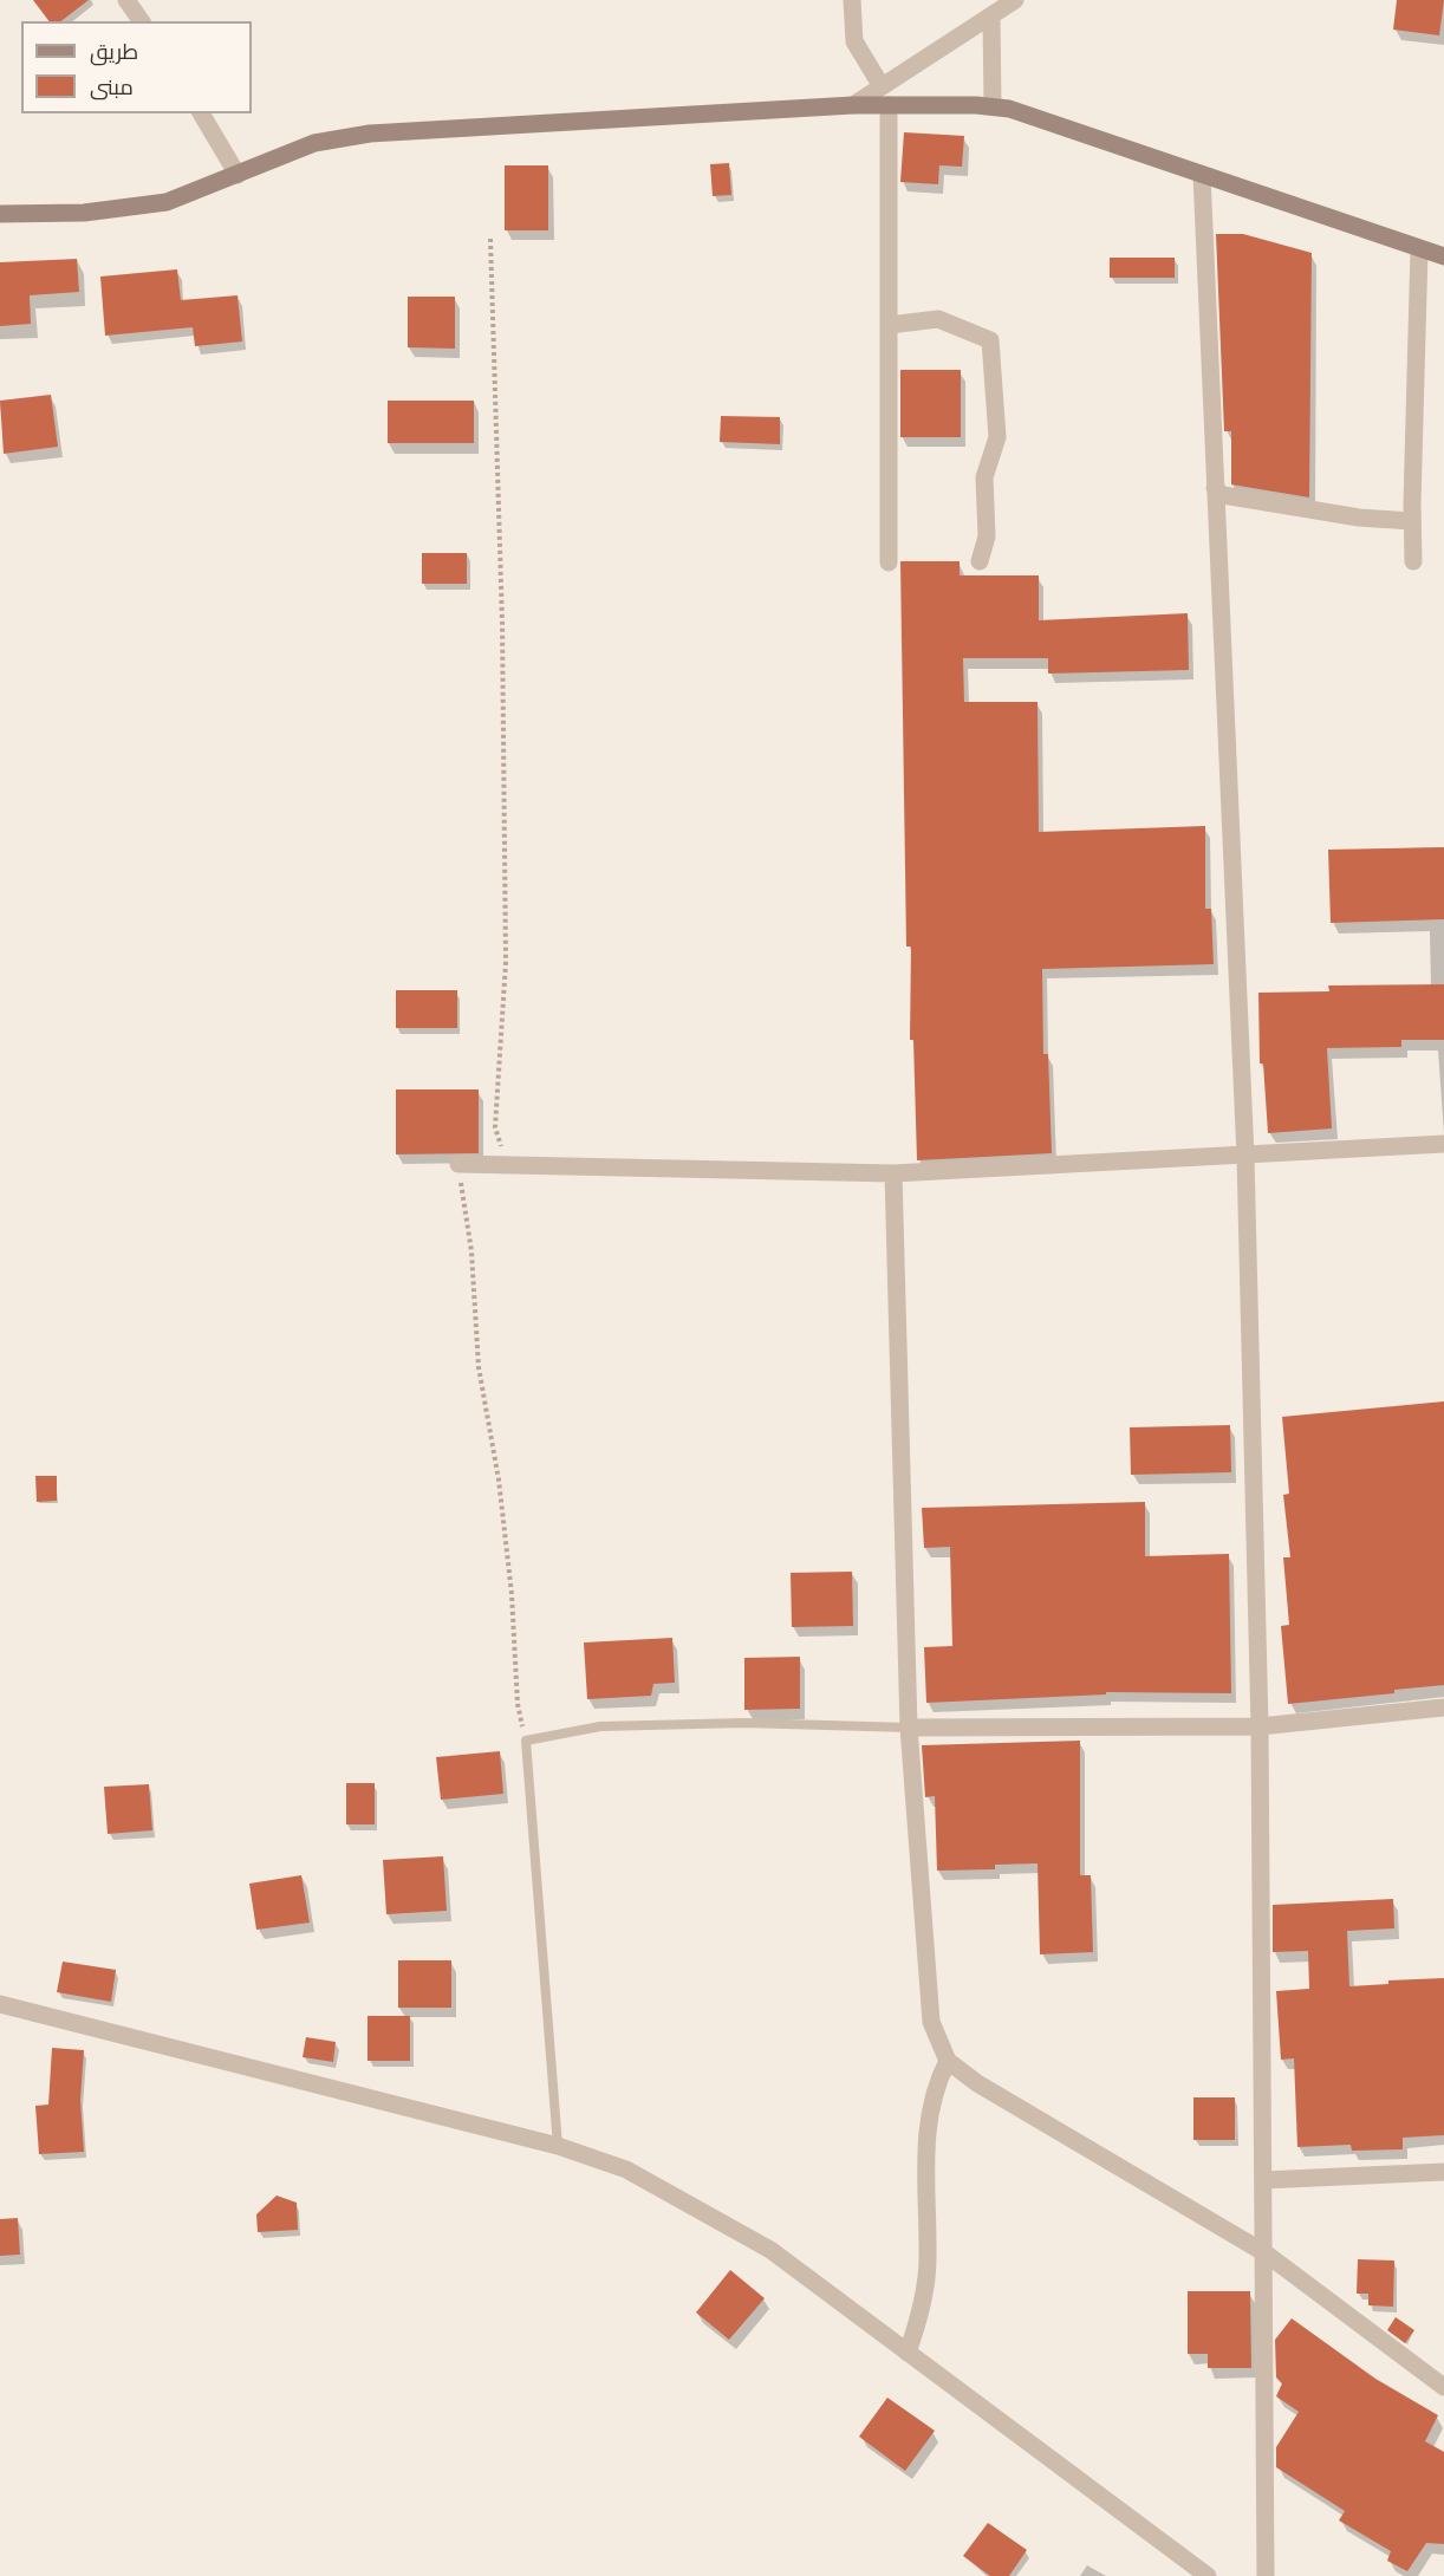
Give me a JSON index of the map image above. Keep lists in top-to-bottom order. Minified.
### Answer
{"legend":["طريق","مبنى"]}
